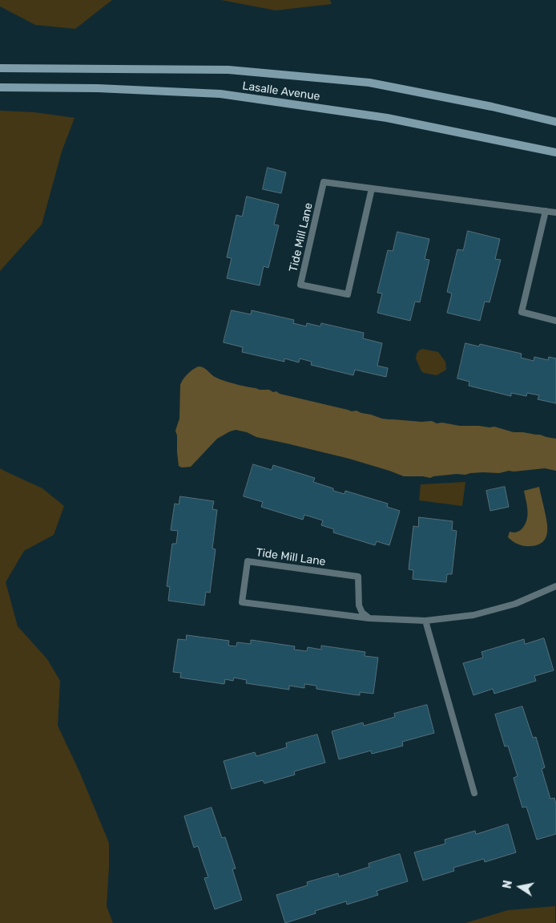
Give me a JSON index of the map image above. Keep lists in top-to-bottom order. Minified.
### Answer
{"streets":{"main road":["Lasalle Avenue"],"lane":["Tide Mill Lane"]},"north":"left"}
